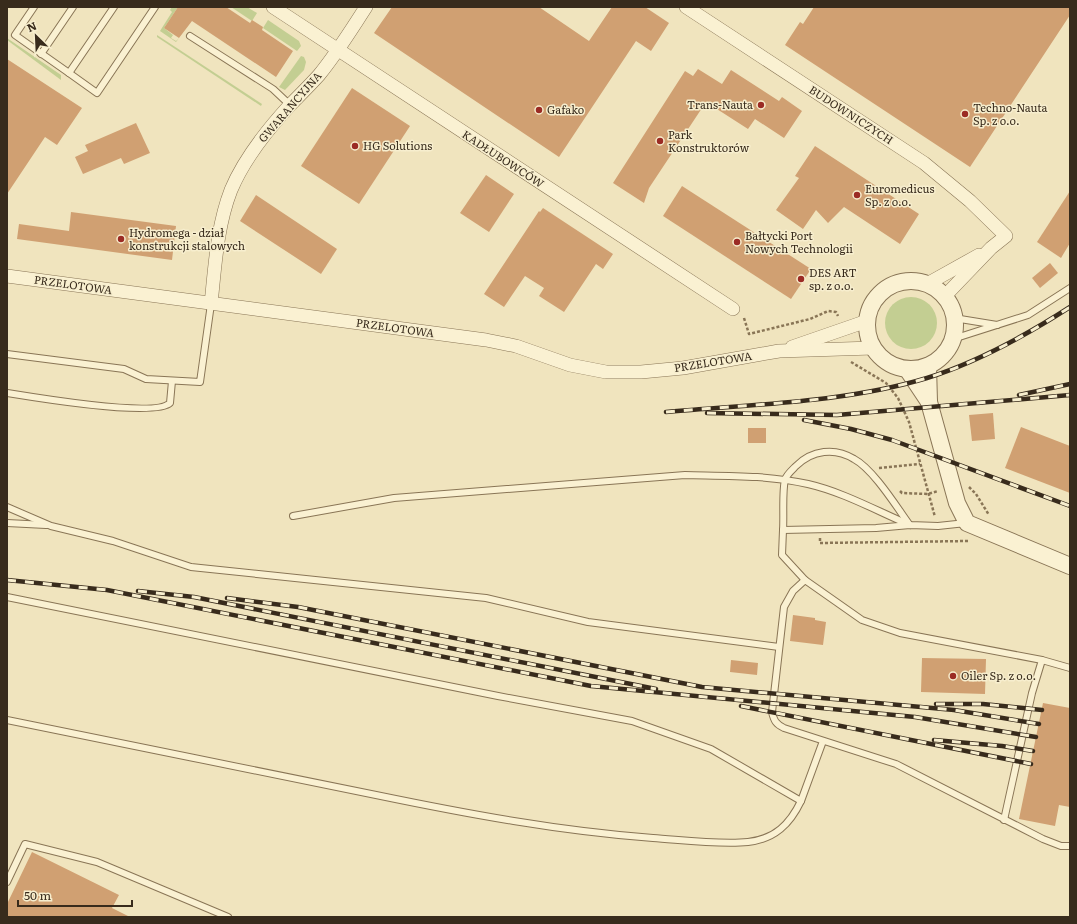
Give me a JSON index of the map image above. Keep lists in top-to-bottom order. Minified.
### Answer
{"streets":{"street":["GWARANCYJNA","BUDOWNICZYCH","KADŁUBOWCÓW","PRZELOTOWA"]},"crossings":[["GWARANCYJNA","KADŁUBOWCÓW"],["GWARANCYJNA","PRZELOTOWA"]],"places":["Trans-Nauta","Gafako","Techno-Nauta Sp. z o.o.","Park Konstruktorów","HG Solutions","Euromedicus Sp. z o.o.","Hydromega - dział konstrukcji stalowych","Bałtycki Port Nowych Technologii","DES ART sp. z o.o.","Oiler Sp. z o.o."],"scale_bar":"50 m","north":"top left"}
